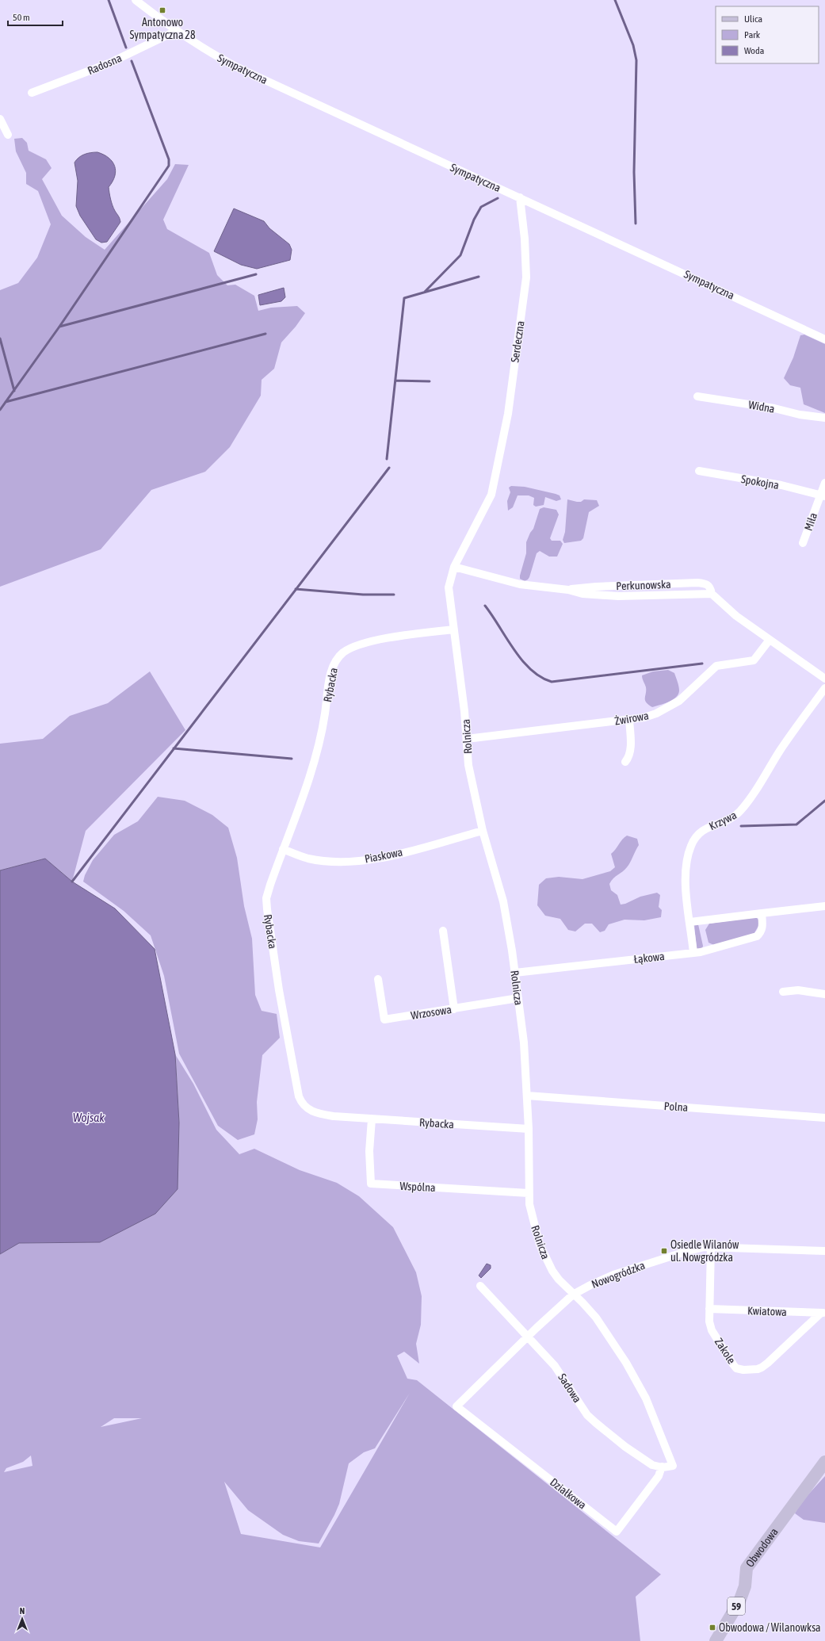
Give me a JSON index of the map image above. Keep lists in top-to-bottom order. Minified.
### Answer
{"streets":{"main road":["Obwodowa","59"],"street":["Radosna","Sympatyczna","Serdeczna","Widna","Spokojna","Miła","Perkunowska","Rybacka","Żwirowa","Rolnicza","Krzywa","Piaskowa","Łąkowa","Wrzosowa","Polna","Wspólna","Nowogródzka","Kwiatowa","Zakole","Sadowa","Działkowa"]},"crossings":[["Radosna","Sympatyczna"],["Sympatyczna","Serdeczna"],["Serdeczna","Rolnicza"],["Spokojna","Miła"],["Perkunowska","Żwirowa"],["Perkunowska","Rolnicza"],["Rybacka","Rolnicza"],["Rybacka","Piaskowa"],["Rybacka","Wspólna"],["Żwirowa","Rolnicza"],["Rolnicza","Piaskowa"],["Rolnicza","Łąkowa"],["Rolnicza","Wrzosowa"],["Rolnicza","Polna"],["Rolnicza","Wspólna"],["Rolnicza","Nowogródzka"],["Rolnicza","Sadowa"],["Krzywa","Łąkowa"],["Nowogródzka","Zakole"],["Nowogródzka","Sadowa"],["Nowogródzka","Działkowa"],["Kwiatowa","Zakole"],["Sadowa","Działkowa"]],"water":["Wojsak"],"places":{"transit":["Antonowo Sympatyczna 28","Osiedle Wilanów ul. Nowgródzka","Obwodowa / Wilanowksa"]},"legend":["Ulica","Park","Woda"],"scale_bar":"50 m","north":"top"}
